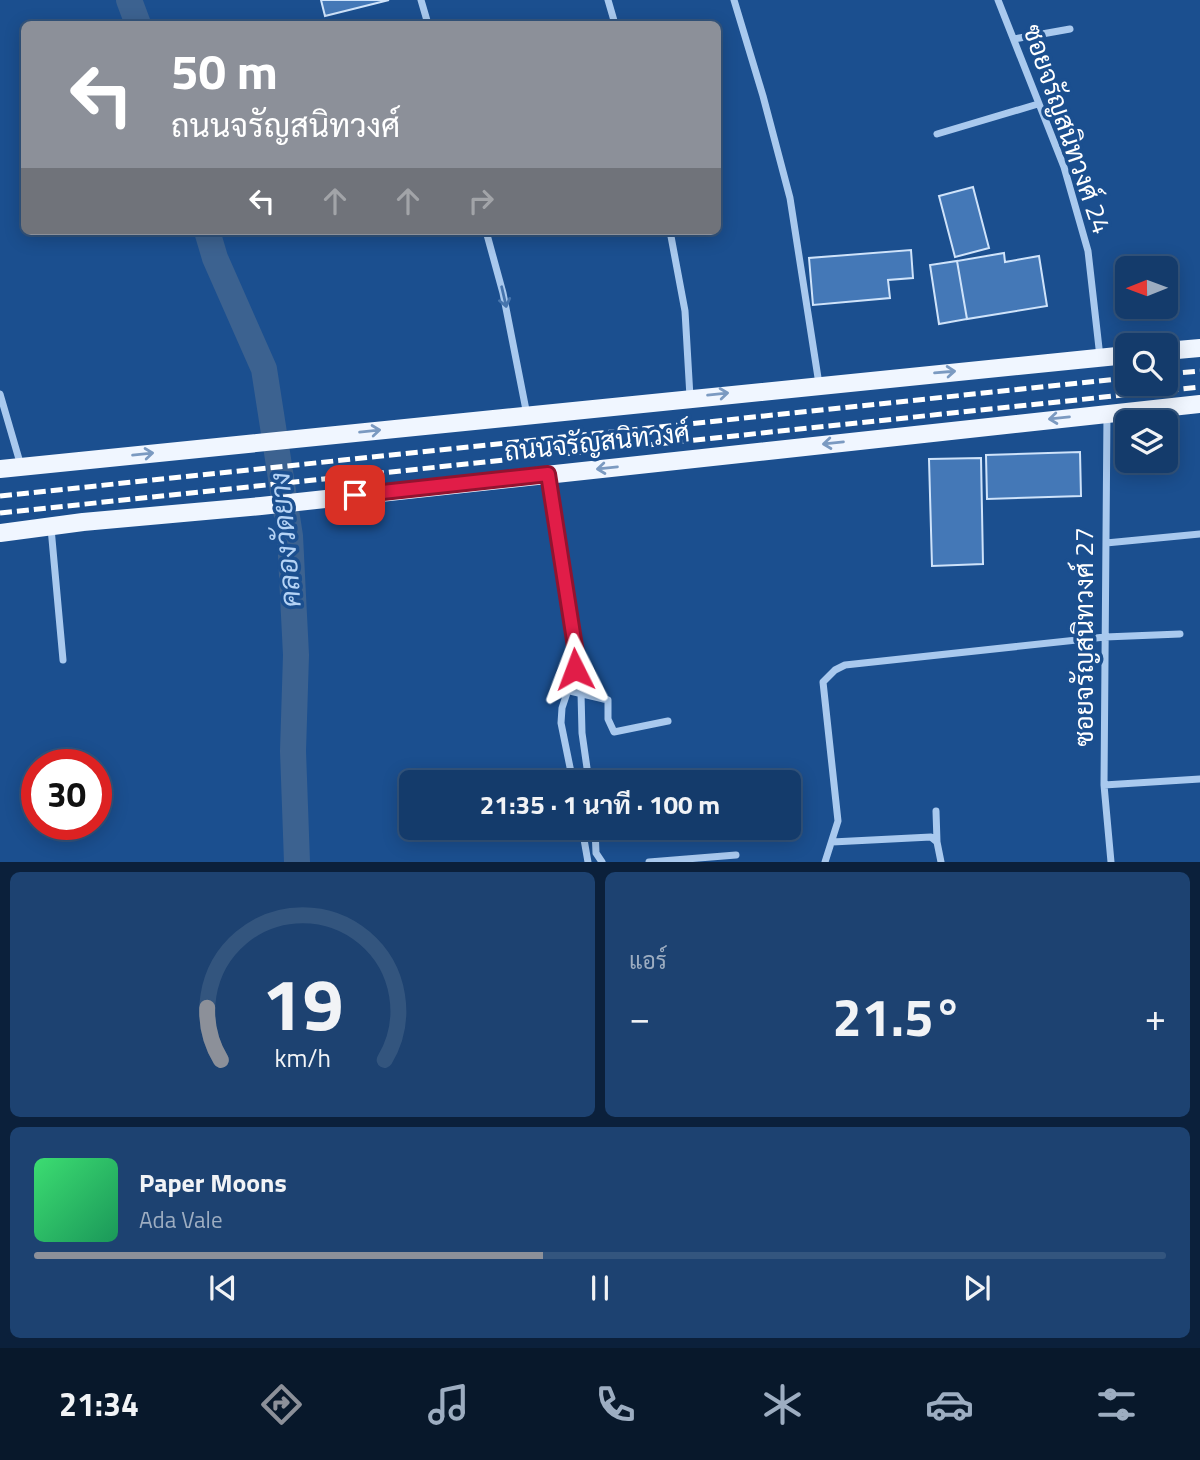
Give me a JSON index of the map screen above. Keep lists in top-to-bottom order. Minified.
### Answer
{"streets":{"main road":["ถนนจรัญสนิทวงศ์"],"street":["ซอยจรัญสนิทวงศ์ 24","ซอยจรัญสนิทวงศ์ 27"]},"crossings":[["ซอยจรัญสนิทวงศ์ 24","ถนนจรัญสนิทวงศ์"],["ถนนจรัญสนิทวงศ์","ซอยจรัญสนิทวงศ์ 27"]],"water":["คลองวัดยาง"],"north":"left","page":{"turn":["50 m","ถนนจรัญสนิทวงศ์"],"limit":"30","trip":"21:35 · 1 นาที · 100 m","tile":"แอร์","heat":["−","21.5°","+"],"song":["Paper Moons","Ada Vale"],"tabs":"21:34","gauge":["19","km/h"]}}
